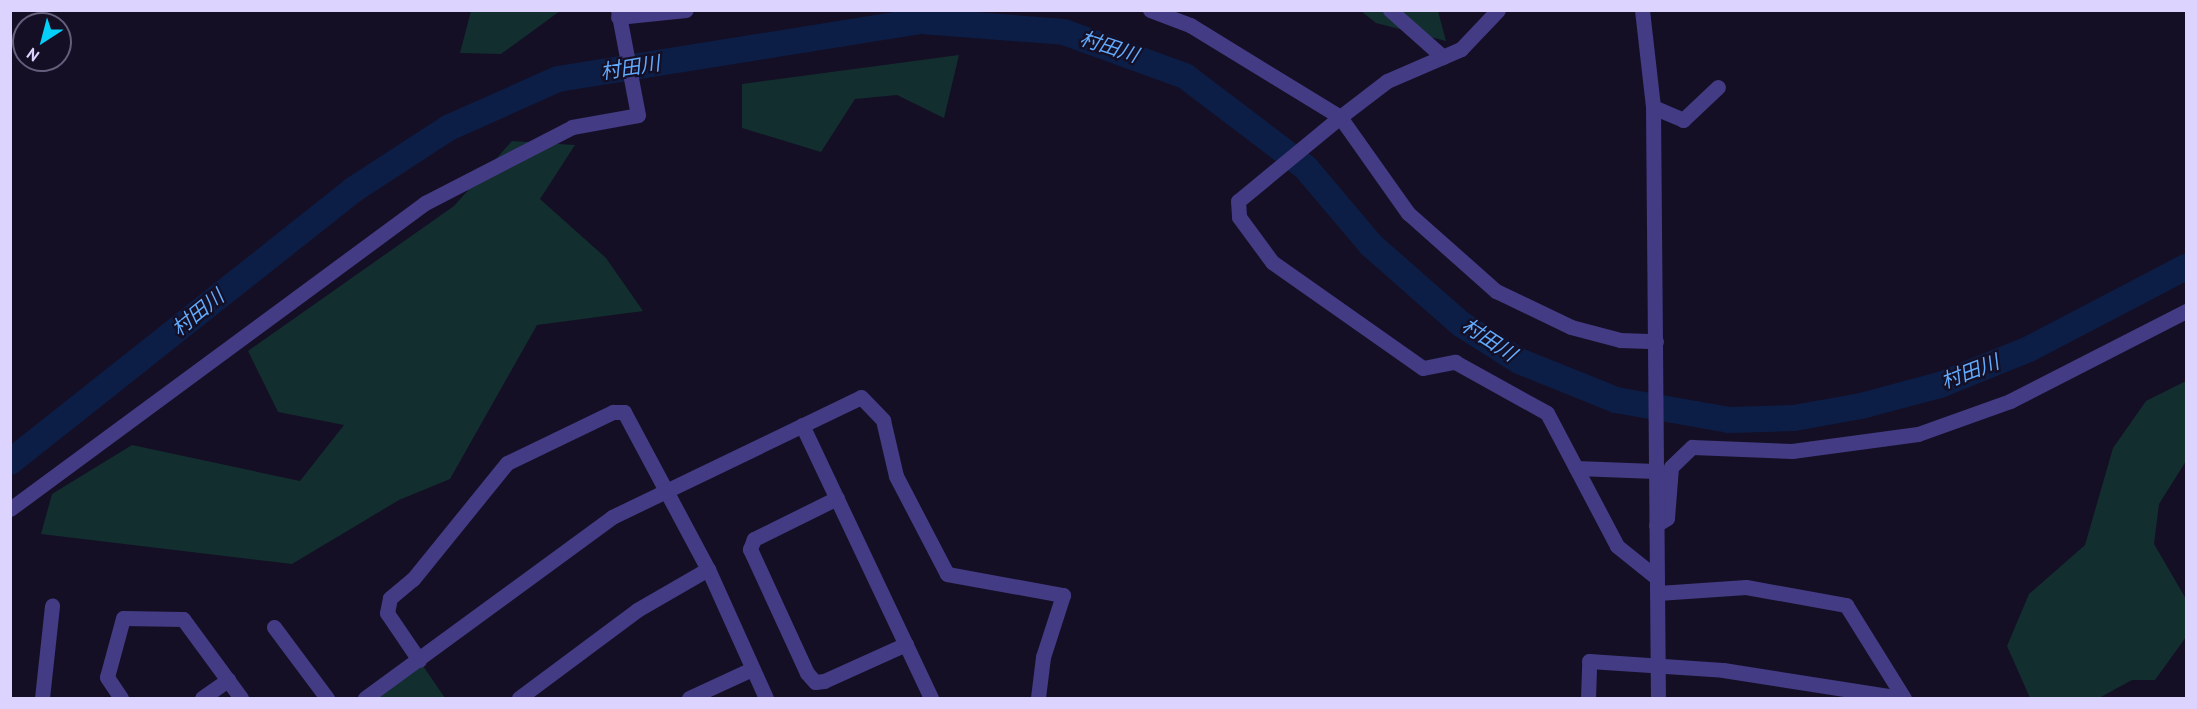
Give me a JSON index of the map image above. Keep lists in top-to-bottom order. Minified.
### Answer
{"water":["村田川"],"north":"bottom left"}
